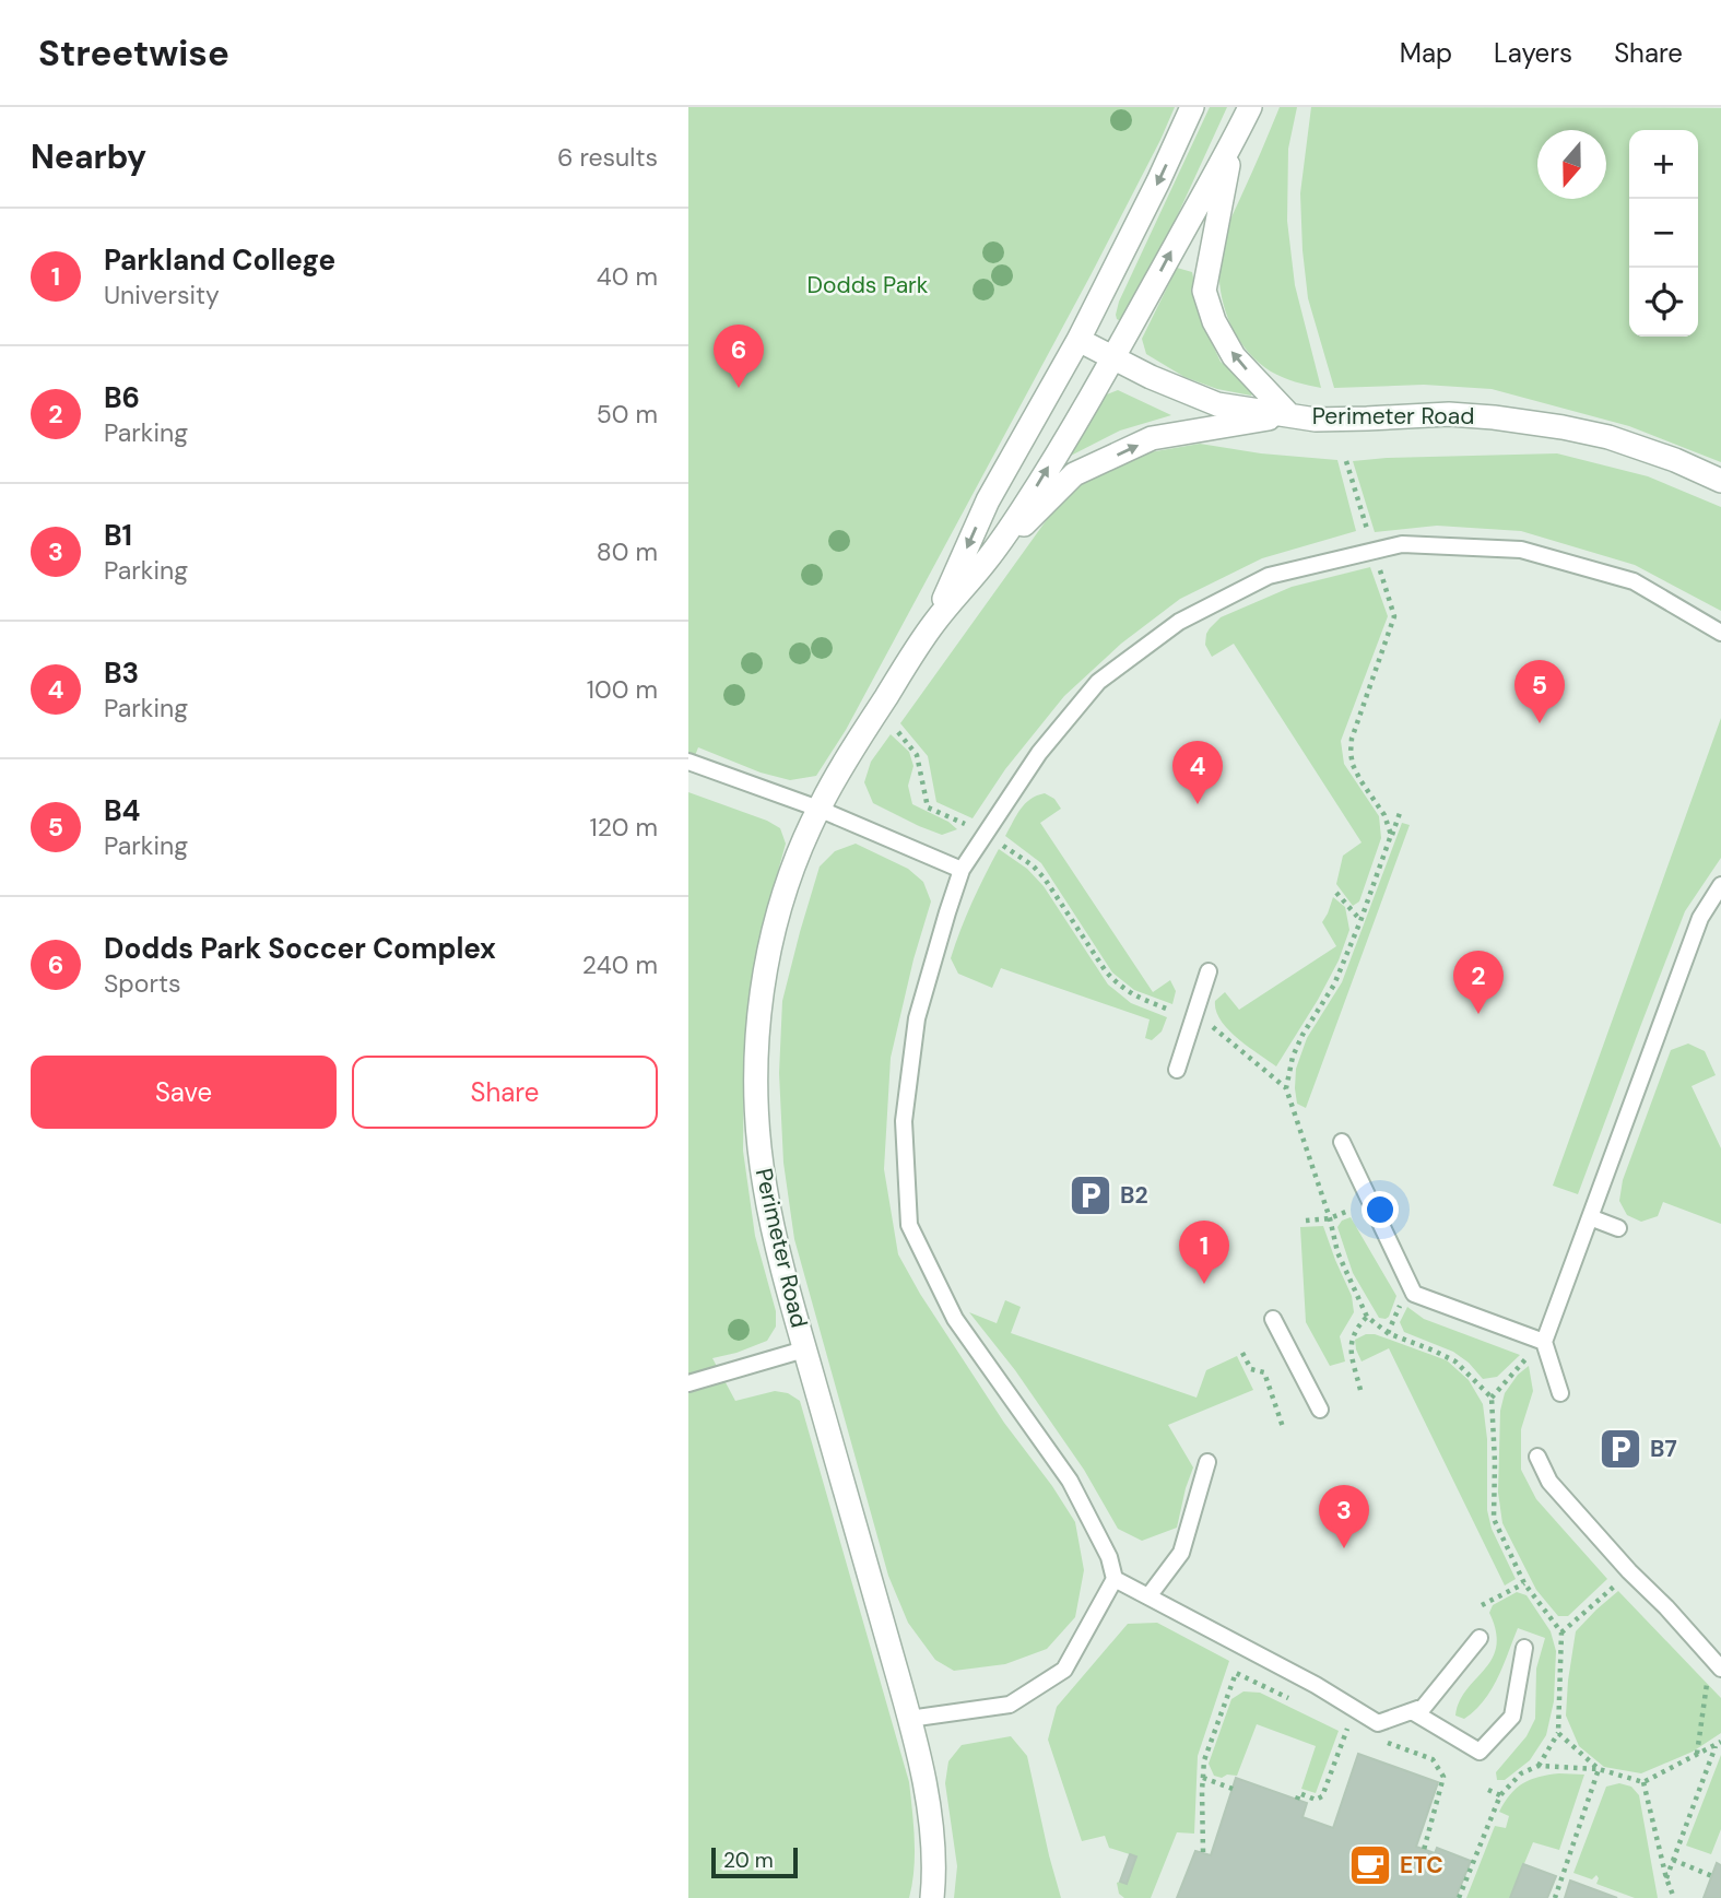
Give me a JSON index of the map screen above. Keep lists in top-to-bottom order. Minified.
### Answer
{"streets":{"street":["Perimeter Road"]},"parks":["Dodds Park"],"places":{"parking":["B2","B7"],"cafe":["ETC"]},"scale_bar":"20 m","north":"bottom","page":{"header":"Streetwise","nav":["Map","Layers","Share"],"heading":["Nearby","6 results"],"map_buttons":["+","−"],"list":[{"mark":"1","name":"Parkland College","note":"University","value":"40 m"},{"mark":"2","name":"B6","note":"Parking","value":"50 m"},{"mark":"3","name":"B1","note":"Parking","value":"80 m"},{"mark":"4","name":"B3","note":"Parking","value":"100 m"},{"mark":"5","name":"B4","note":"Parking","value":"120 m"},{"mark":"6","name":"Dodds Park Soccer Complex","note":"Sports","value":"240 m"}],"pins":["6","5","4","2","1","3"],"buttons":["Save","Share"],"scale":"20 m"}}
